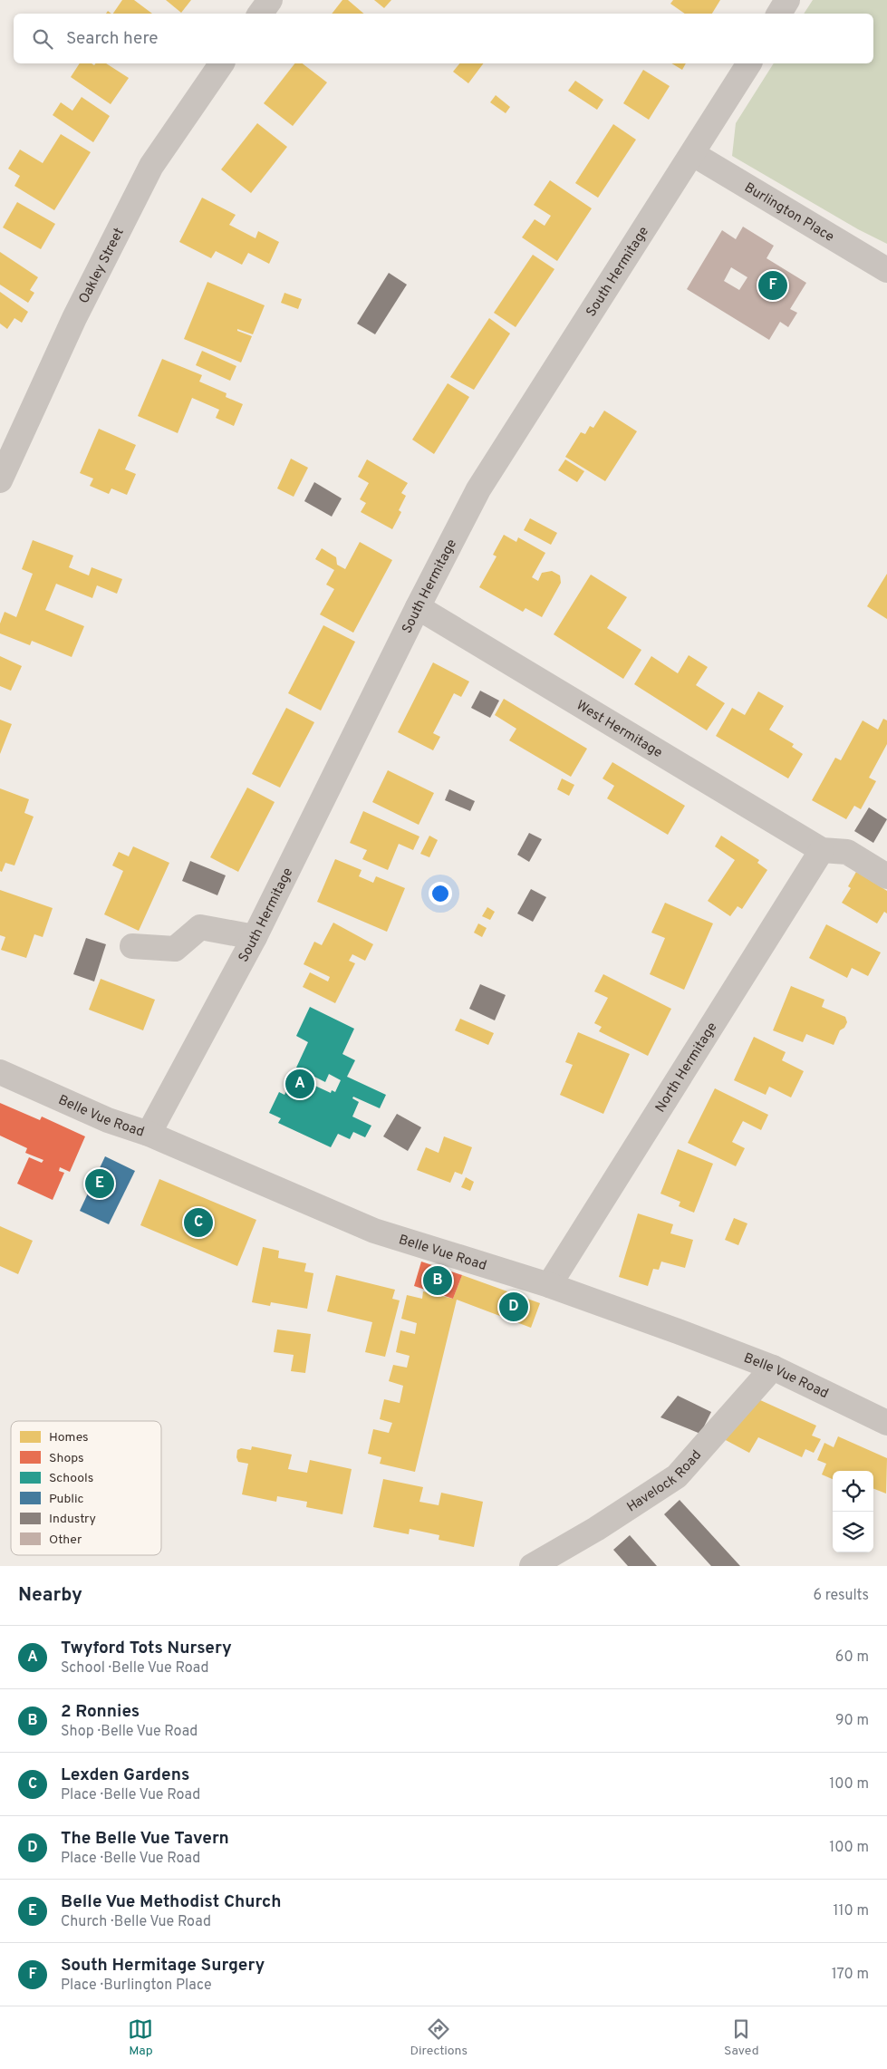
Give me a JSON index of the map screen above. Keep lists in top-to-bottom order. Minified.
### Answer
{"streets":{"street":["Burlington Place","Oakley Street","South Hermitage","West Hermitage","North Hermitage","Belle Vue Road","Havelock Road"]},"crossings":[["Burlington Place","South Hermitage"],["South Hermitage","West Hermitage"],["South Hermitage","Belle Vue Road"],["West Hermitage","North Hermitage"],["North Hermitage","Belle Vue Road"],["Belle Vue Road","Havelock Road"]],"legend":["Homes","Shops","Schools","Public","Industry","Other"],"page":{"search":"Search here","pins":["F","A","E","C","B","D"],"heading":["Nearby","6 results"],"list":[{"mark":"A","name":"Twyford Tots Nursery","note":"School · Belle Vue Road","value":"60 m"},{"mark":"B","name":"2 Ronnies","note":"Shop · Belle Vue Road","value":"90 m"},{"mark":"C","name":"Lexden Gardens","note":"Place · Belle Vue Road","value":"100 m"},{"mark":"D","name":"The Belle Vue Tavern","note":"Place · Belle Vue Road","value":"100 m"},{"mark":"E","name":"Belle Vue Methodist Church","note":"Church · Belle Vue Road","value":"110 m"},{"mark":"F","name":"South Hermitage Surgery","note":"Place · Burlington Place","value":"170 m"}],"nav":["Map","Directions","Saved"]}}
